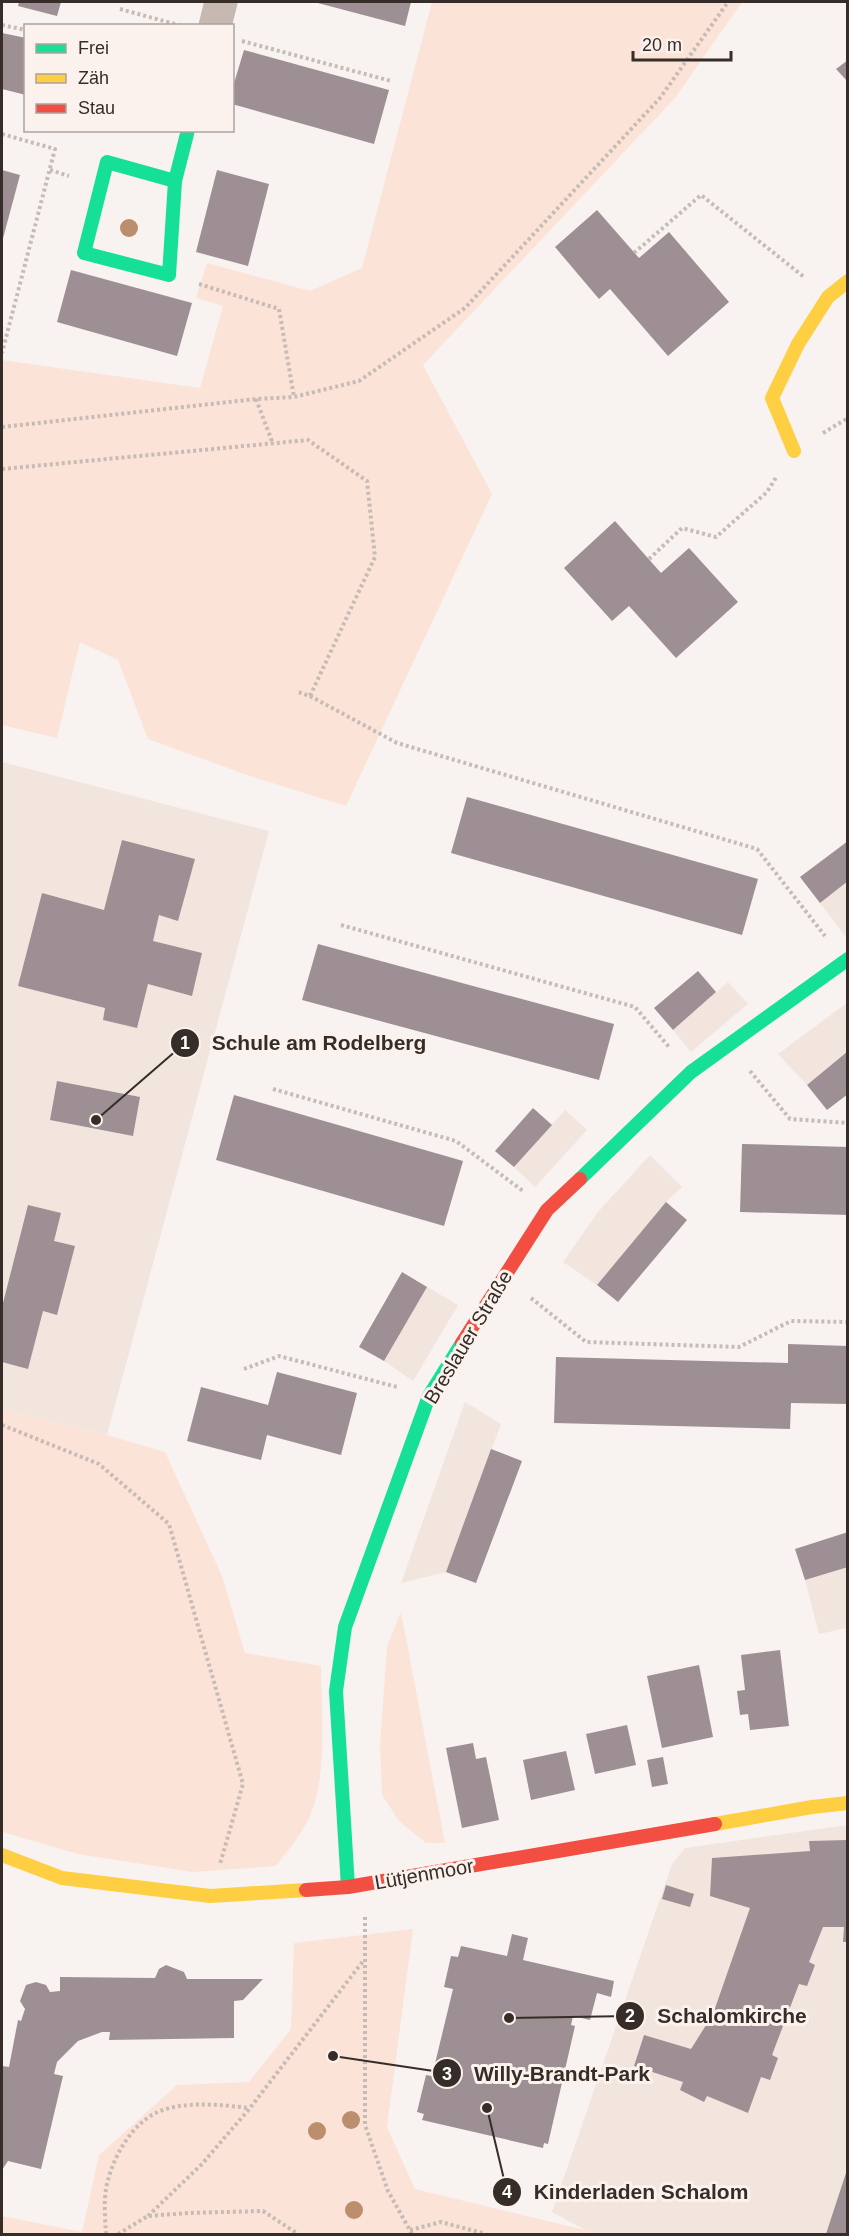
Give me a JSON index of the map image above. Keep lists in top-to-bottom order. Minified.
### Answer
{"streets":{"street":["Breslauer Straße","Lütjenmoor"]},"crossings":[["Breslauer Straße","Lütjenmoor"]],"places":["Schule am Rodelberg","Schalomkirche","Willy-Brandt-Park","Kinderladen Schalom"],"legend":["Frei","Zäh","Stau"],"scale_bar":"20 m"}
